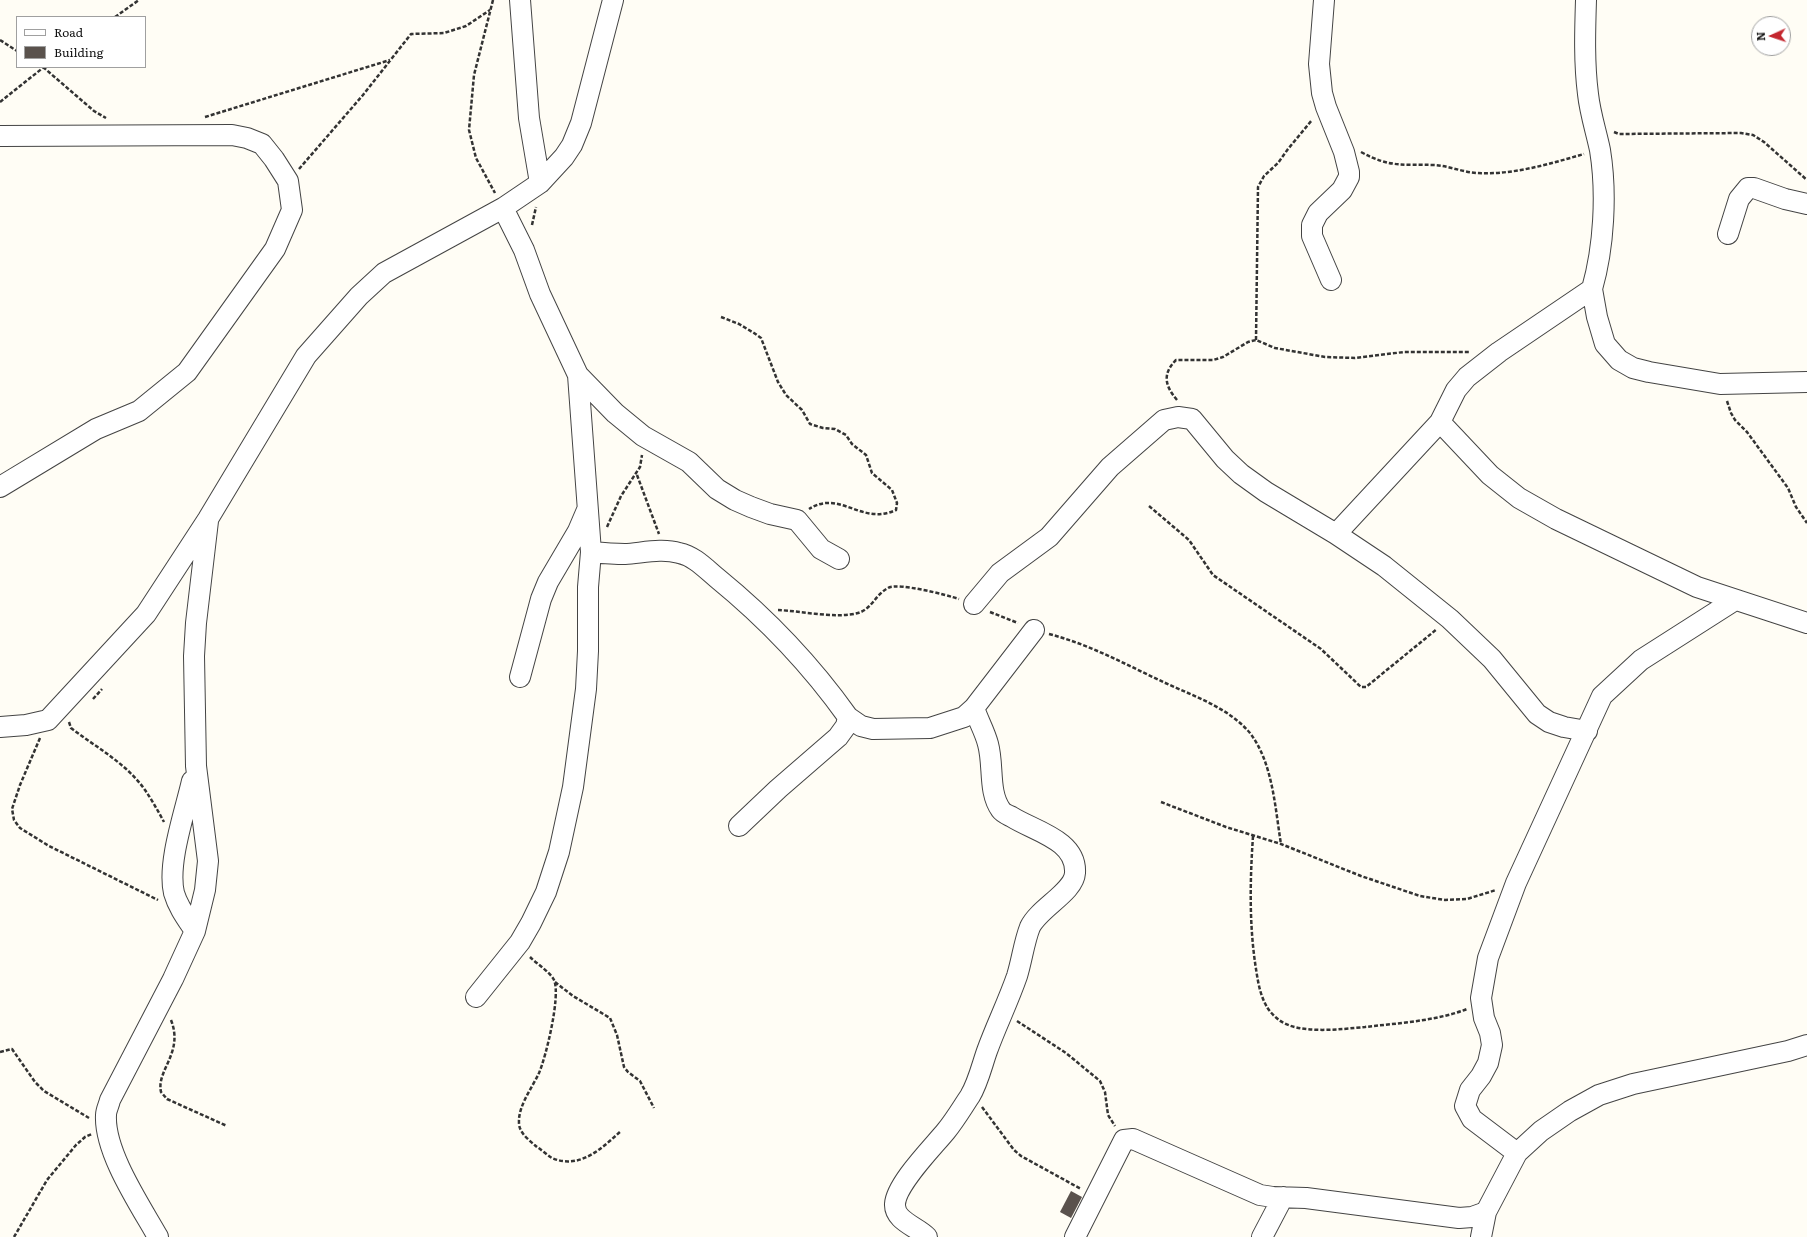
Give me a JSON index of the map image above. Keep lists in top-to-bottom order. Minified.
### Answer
{"legend":["Road","Building"],"north":"left"}
